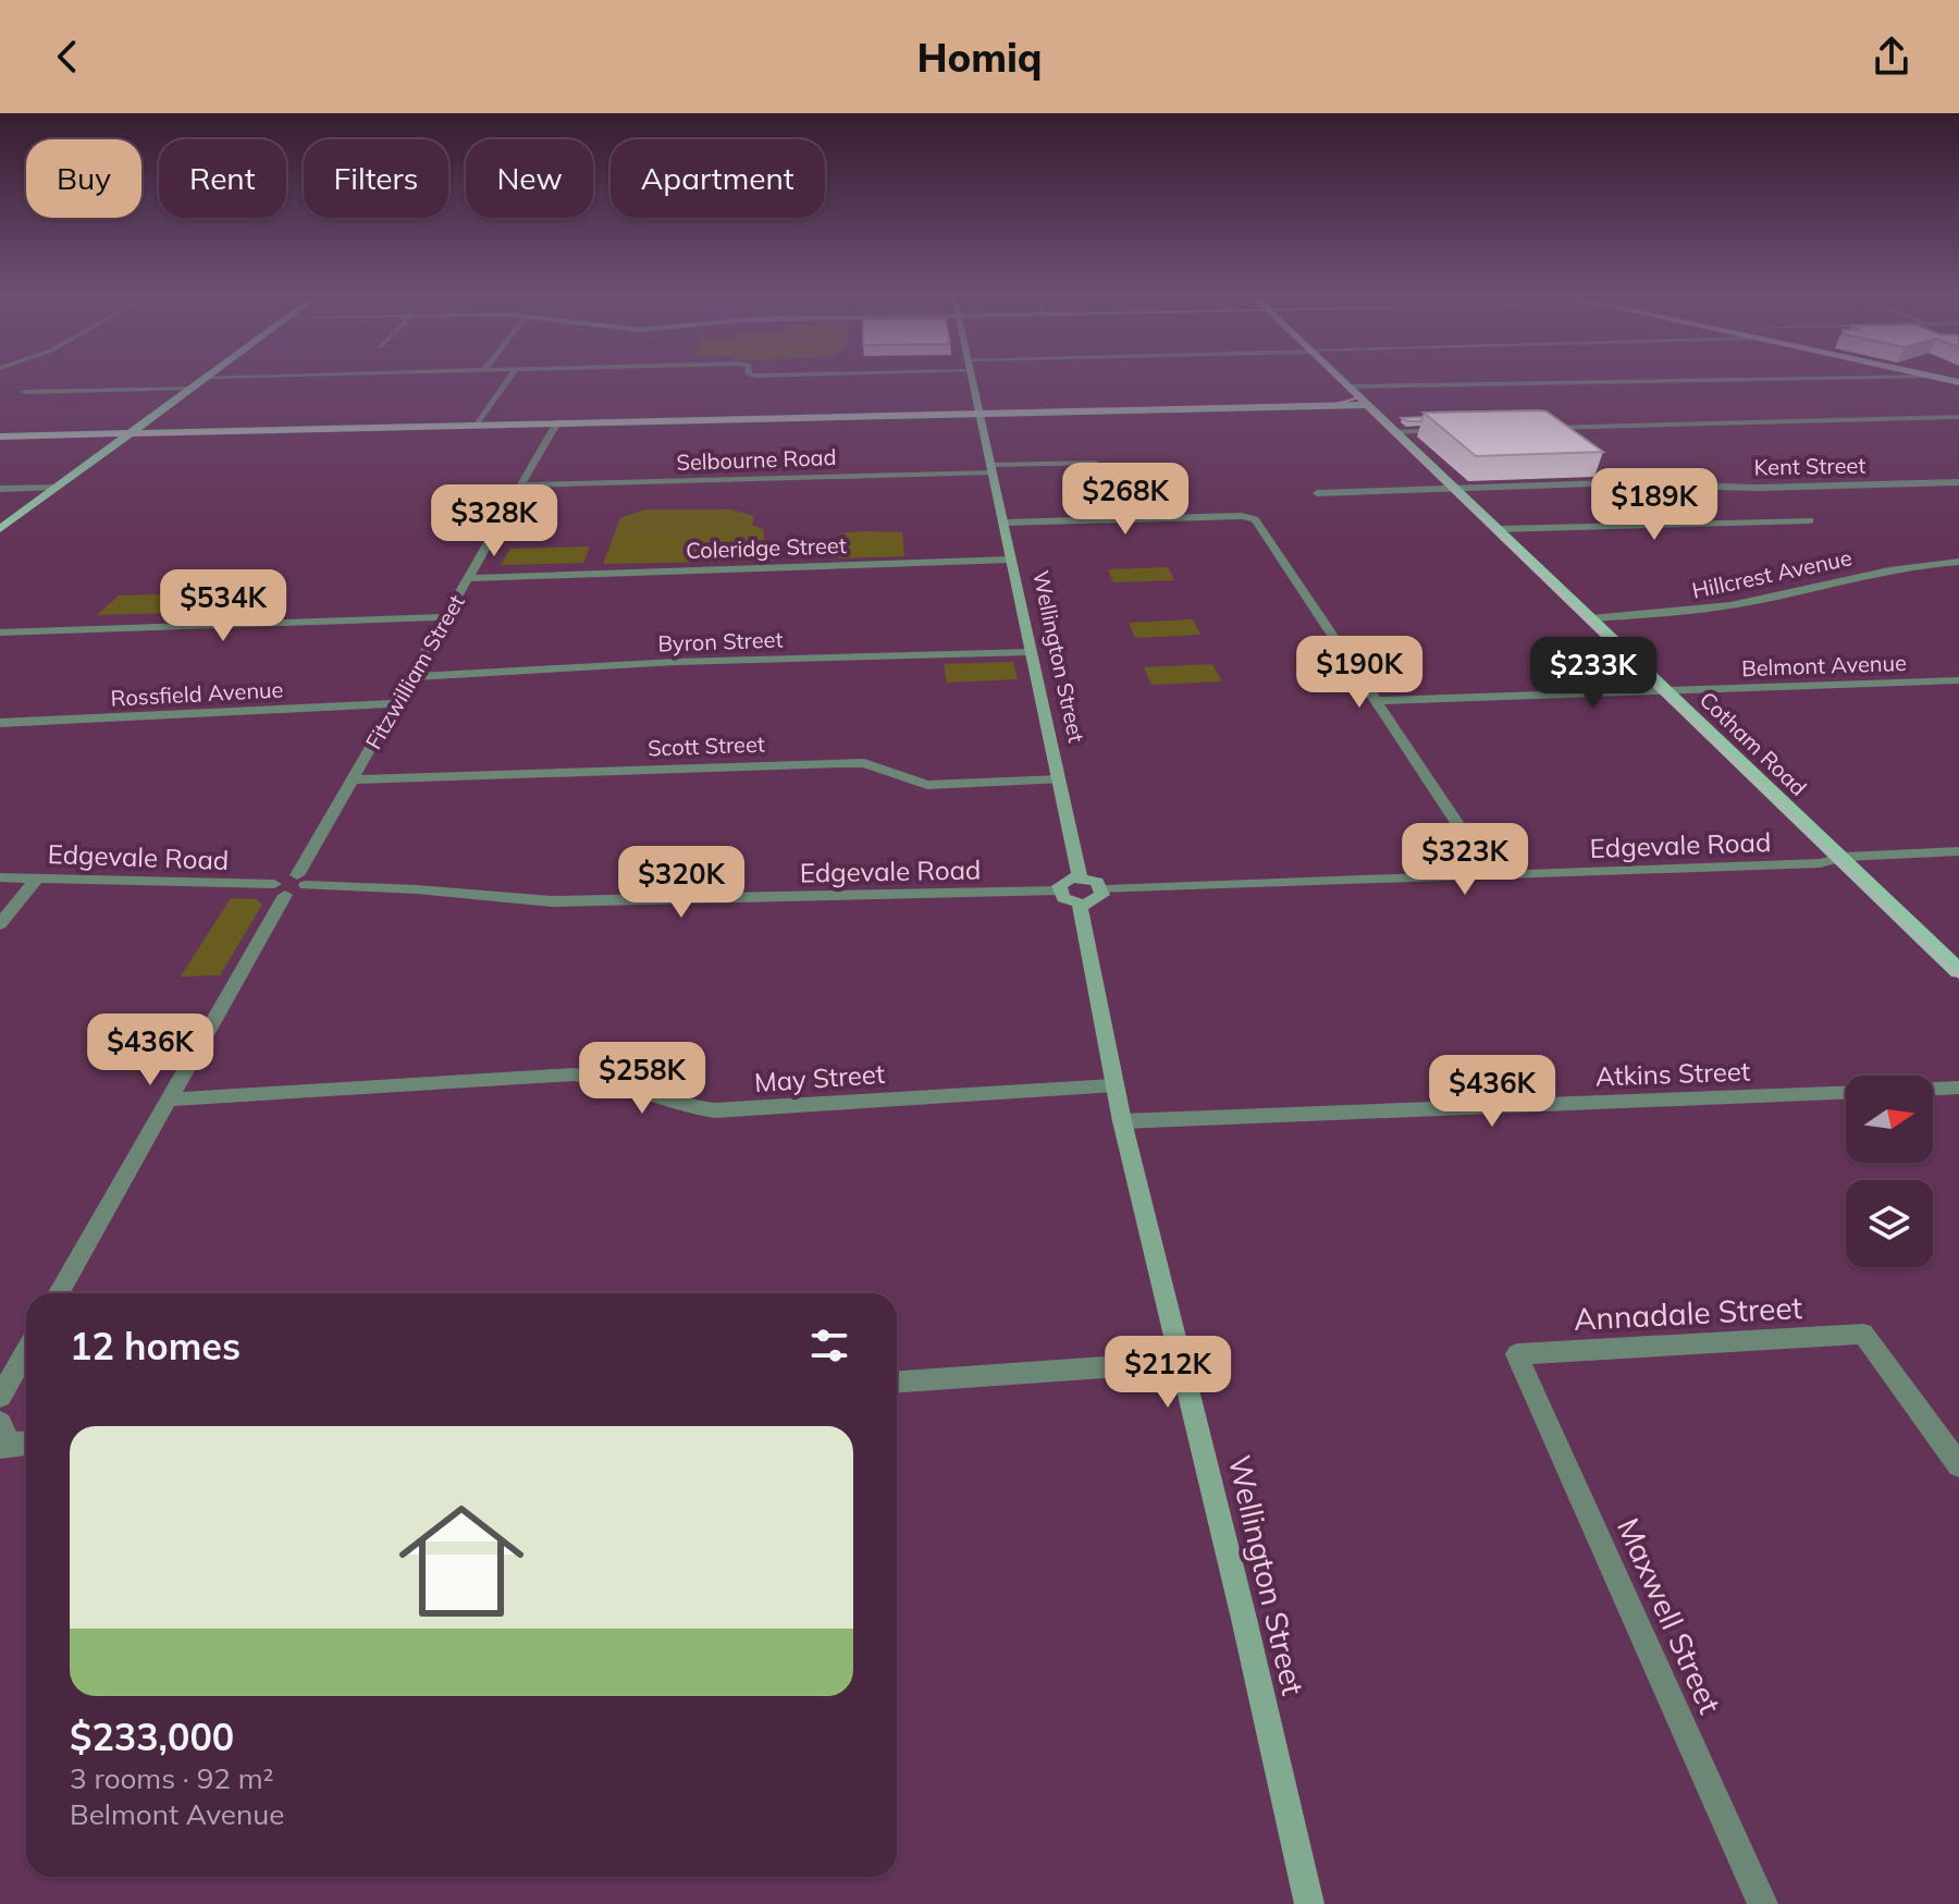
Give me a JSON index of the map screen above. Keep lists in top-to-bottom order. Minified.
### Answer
{"streets":{"main road":["Cotham Road"],"street":["Selbourne Road","Kent Street","Coleridge Street","Hillcrest Avenue","Byron Street","Wellington Street","Belmont Avenue","Fitzwilliam Street","Rossfield Avenue","Scott Street","Edgevale Road","Atkins Street","May Street","Annadale Street","Maxwell Street"]},"crossings":[["Selbourne Road","Wellington Street"],["Selbourne Road","Fitzwilliam Street"],["Kent Street","Cotham Road"],["Coleridge Street","Wellington Street"],["Coleridge Street","Fitzwilliam Street"],["Hillcrest Avenue","Cotham Road"],["Byron Street","Wellington Street"],["Byron Street","Fitzwilliam Street"],["Wellington Street","Scott Street"],["Wellington Street","Edgevale Road"],["Wellington Street","Atkins Street"],["Wellington Street","May Street"],["Belmont Avenue","Cotham Road"],["Fitzwilliam Street","Rossfield Avenue"],["Fitzwilliam Street","Scott Street"],["Fitzwilliam Street","Edgevale Road"],["Cotham Road","Edgevale Road"],["Annadale Street","Maxwell Street"]],"north":"right","page":{"header":"Homiq","chip":["Buy","Rent","Filters","New","Apartment"],"price":["$268K","$189K","$328K","$534K","$190K","$233K","$323K","$320K","$436K","$258K","$436K","$212K"],"heading":"12 homes","list":[{"name":"$233,000","note":"3 rooms · 92 m² · Belmont Avenue"}]}}
